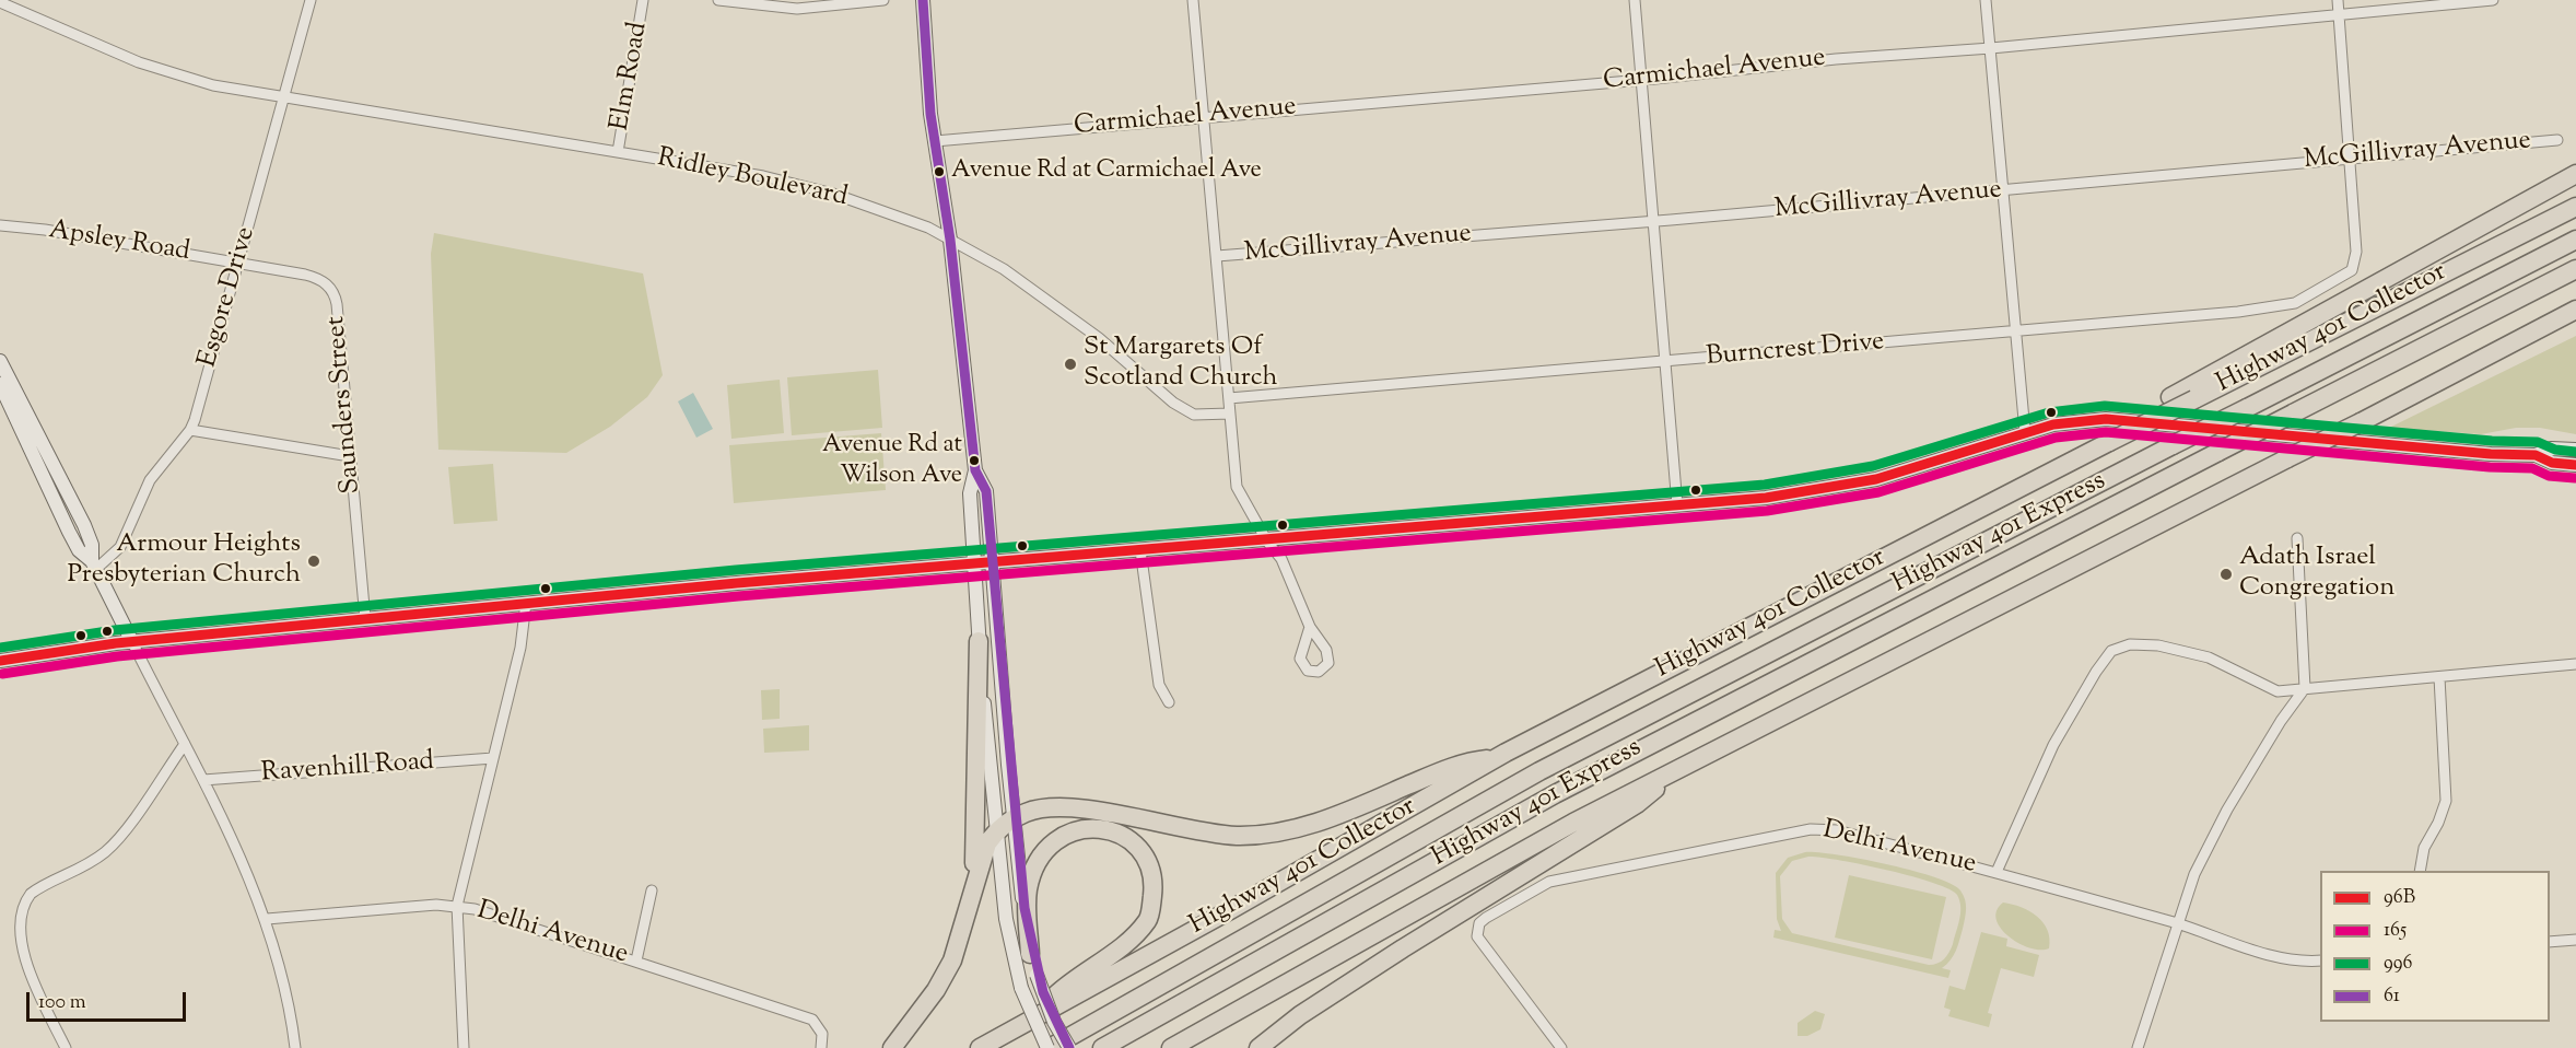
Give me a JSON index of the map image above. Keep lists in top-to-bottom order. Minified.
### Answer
{"streets":{"highway":["Highway 401 Collector","Highway 401 Express"],"street":["Carmichael Avenue","Elm Road","McGillivray Avenue","Ridley Boulevard","Apsley Road","Esgore Drive","Burncrest Drive","Saunders Street","Ravenhill Road","Delhi Avenue"]},"crossings":[["Elm Road","Ridley Boulevard"],["McGillivray Avenue","Burncrest Drive"],["Ridley Boulevard","Esgore Drive"],["Apsley Road","Esgore Drive"],["Apsley Road","Saunders Street"],["Esgore Drive","Saunders Street"]],"places":["Avenue Rd at Carmichael Ave","St Margarets Of Scotland Church","Avenue Rd at Wilson Ave","Armour Heights Presbyterian Church","Adath Israel Congregation"],"lines":["transit line 61","transit line 996","transit line 96B","transit line 165"],"legend":["96B","165","996","61"],"scale_bar":"100 m"}
